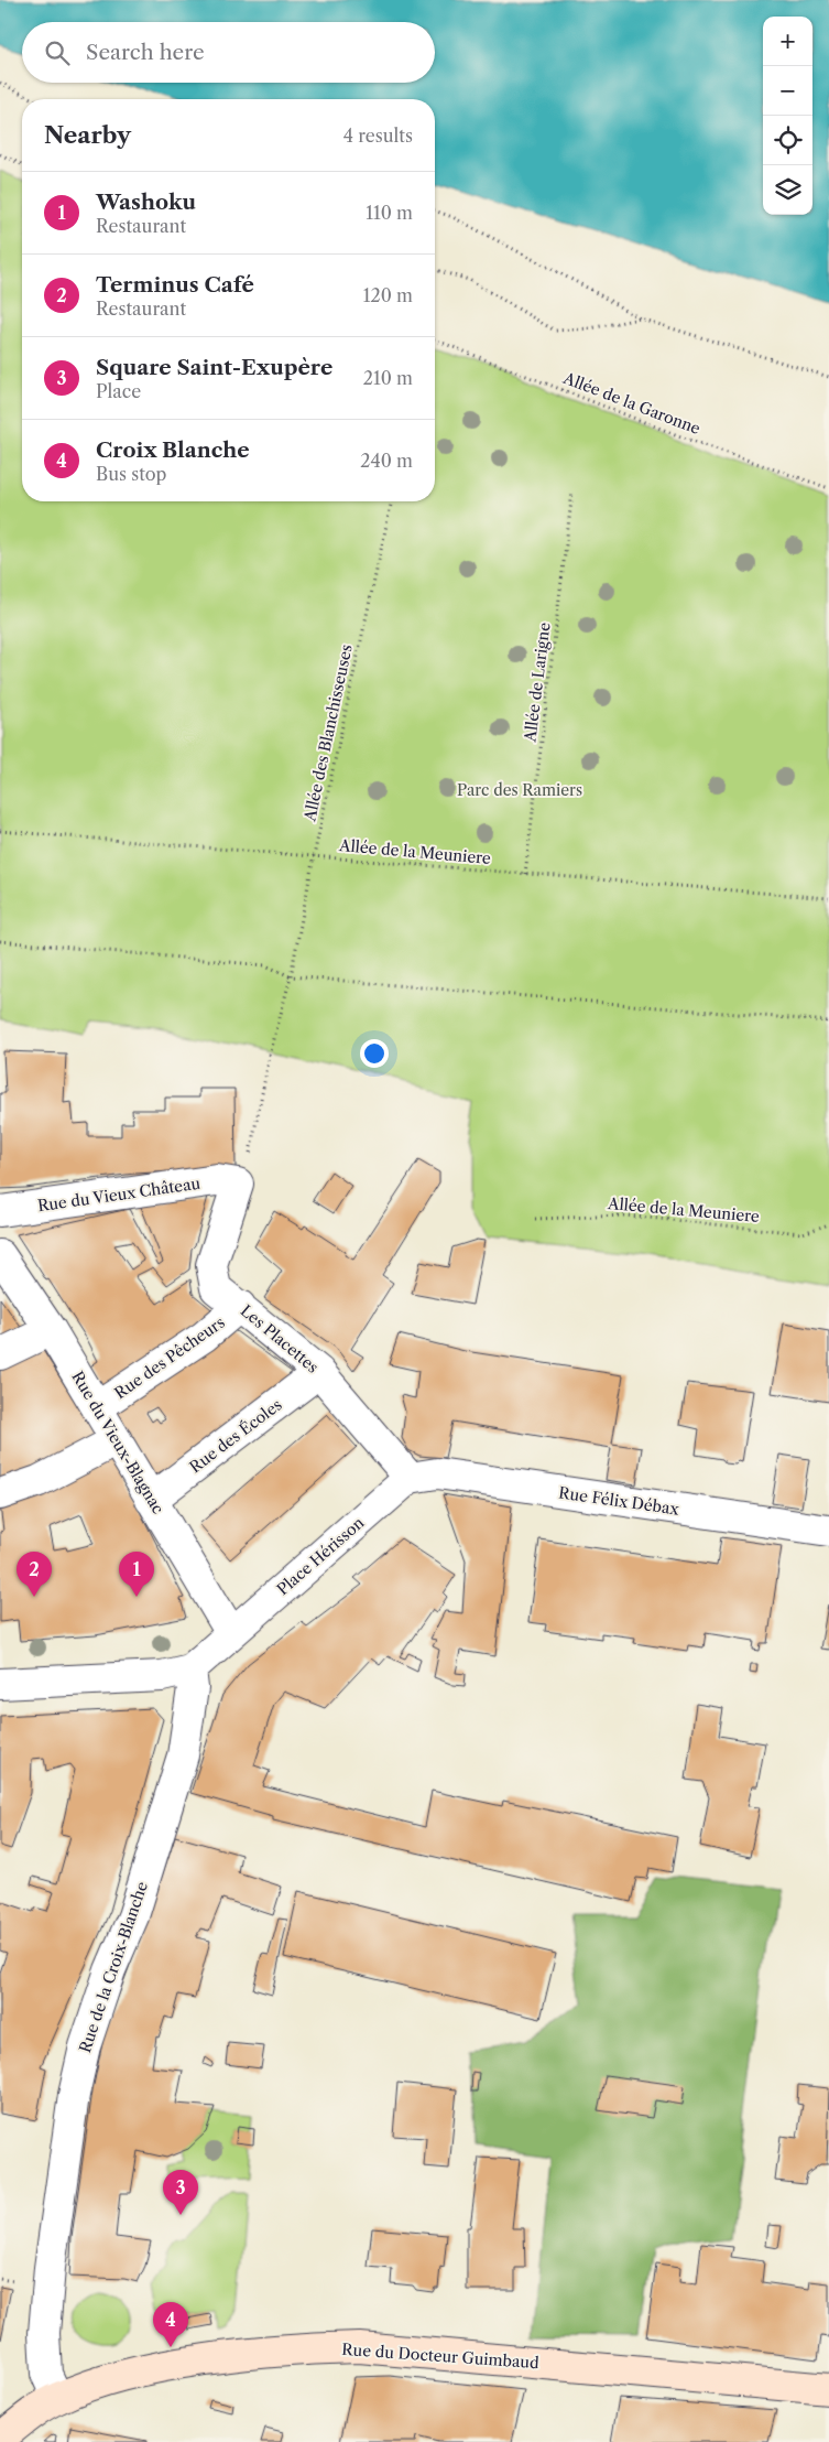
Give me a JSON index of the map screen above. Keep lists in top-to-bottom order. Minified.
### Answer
{"streets":{"main road":["Rue du Docteur Guimbaud"],"street":["Rue du Vieux Château","Les Placettes","Rue des Pêcheurs","Rue des Écoles","Rue du Vieux-Blagnac","Rue Félix Débax","Place Hérisson","Rue de la Croix-Blanche"],"path":["Allée de la Garonne","Allée de Larigne","Allée des Blanchisseuses","Allée de la Meuniere"]},"crossings":[["Allée de Larigne","Allée de la Meuniere"],["Allée des Blanchisseuses","Allée de la Meuniere"],["Rue du Vieux Château","Les Placettes"],["Les Placettes","Rue des Pêcheurs"],["Les Placettes","Rue des Écoles"],["Les Placettes","Rue Félix Débax"],["Les Placettes","Place Hérisson"],["Rue des Pêcheurs","Rue du Vieux-Blagnac"],["Rue des Écoles","Rue du Vieux-Blagnac"],["Rue du Vieux-Blagnac","Place Hérisson"],["Rue Félix Débax","Place Hérisson"],["Place Hérisson","Rue de la Croix-Blanche"],["Rue de la Croix-Blanche","Rue du Docteur Guimbaud"]],"parks":["Parc des Ramiers"],"page":{"map_buttons":["+","−"],"search":"Search here","heading":["Nearby","4 results"],"list":[{"mark":"1","name":"Washoku","note":"Restaurant","value":"110 m"},{"mark":"2","name":"Terminus Café","note":"Restaurant","value":"120 m"},{"mark":"3","name":"Square Saint-Exupère","note":"Place","value":"210 m"},{"mark":"4","name":"Croix Blanche","note":"Bus stop","value":"240 m"}],"pins":["1","2","3","4"]}}
